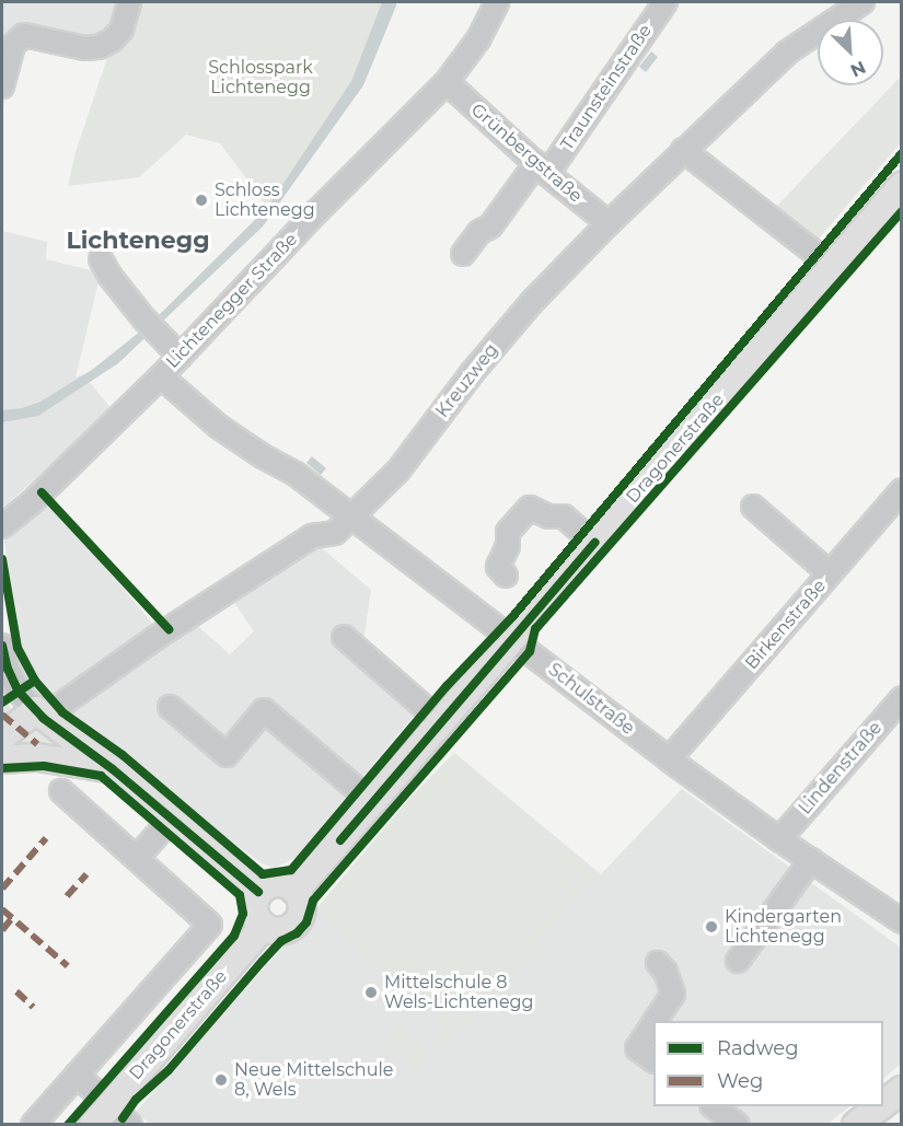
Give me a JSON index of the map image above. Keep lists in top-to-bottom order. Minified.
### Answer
{"streets":{"main road":["Dragonerstraße"],"street":["Traunsteinstraße","Grünbergstraße","Lichtenegger Straße","Kreuzweg","Birkenstraße","Schulstraße","Lindenstraße"]},"crossings":[["Traunsteinstraße","Grünbergstraße"],["Grünbergstraße","Lichtenegger Straße"],["Grünbergstraße","Kreuzweg"],["Lichtenegger Straße","Schulstraße"],["Kreuzweg","Schulstraße"],["Dragonerstraße","Schulstraße"],["Birkenstraße","Schulstraße"],["Schulstraße","Lindenstraße"]],"districts":["Lichtenegg"],"parks":["Schlosspark Lichtenegg"],"places":["Schloss Lichtenegg","Kindergarten Lichtenegg","Mittelschule 8 Wels-Lichtenegg","Neue Mittelschule 8, Wels"],"legend":["Radweg","Weg"],"north":"bottom right"}
